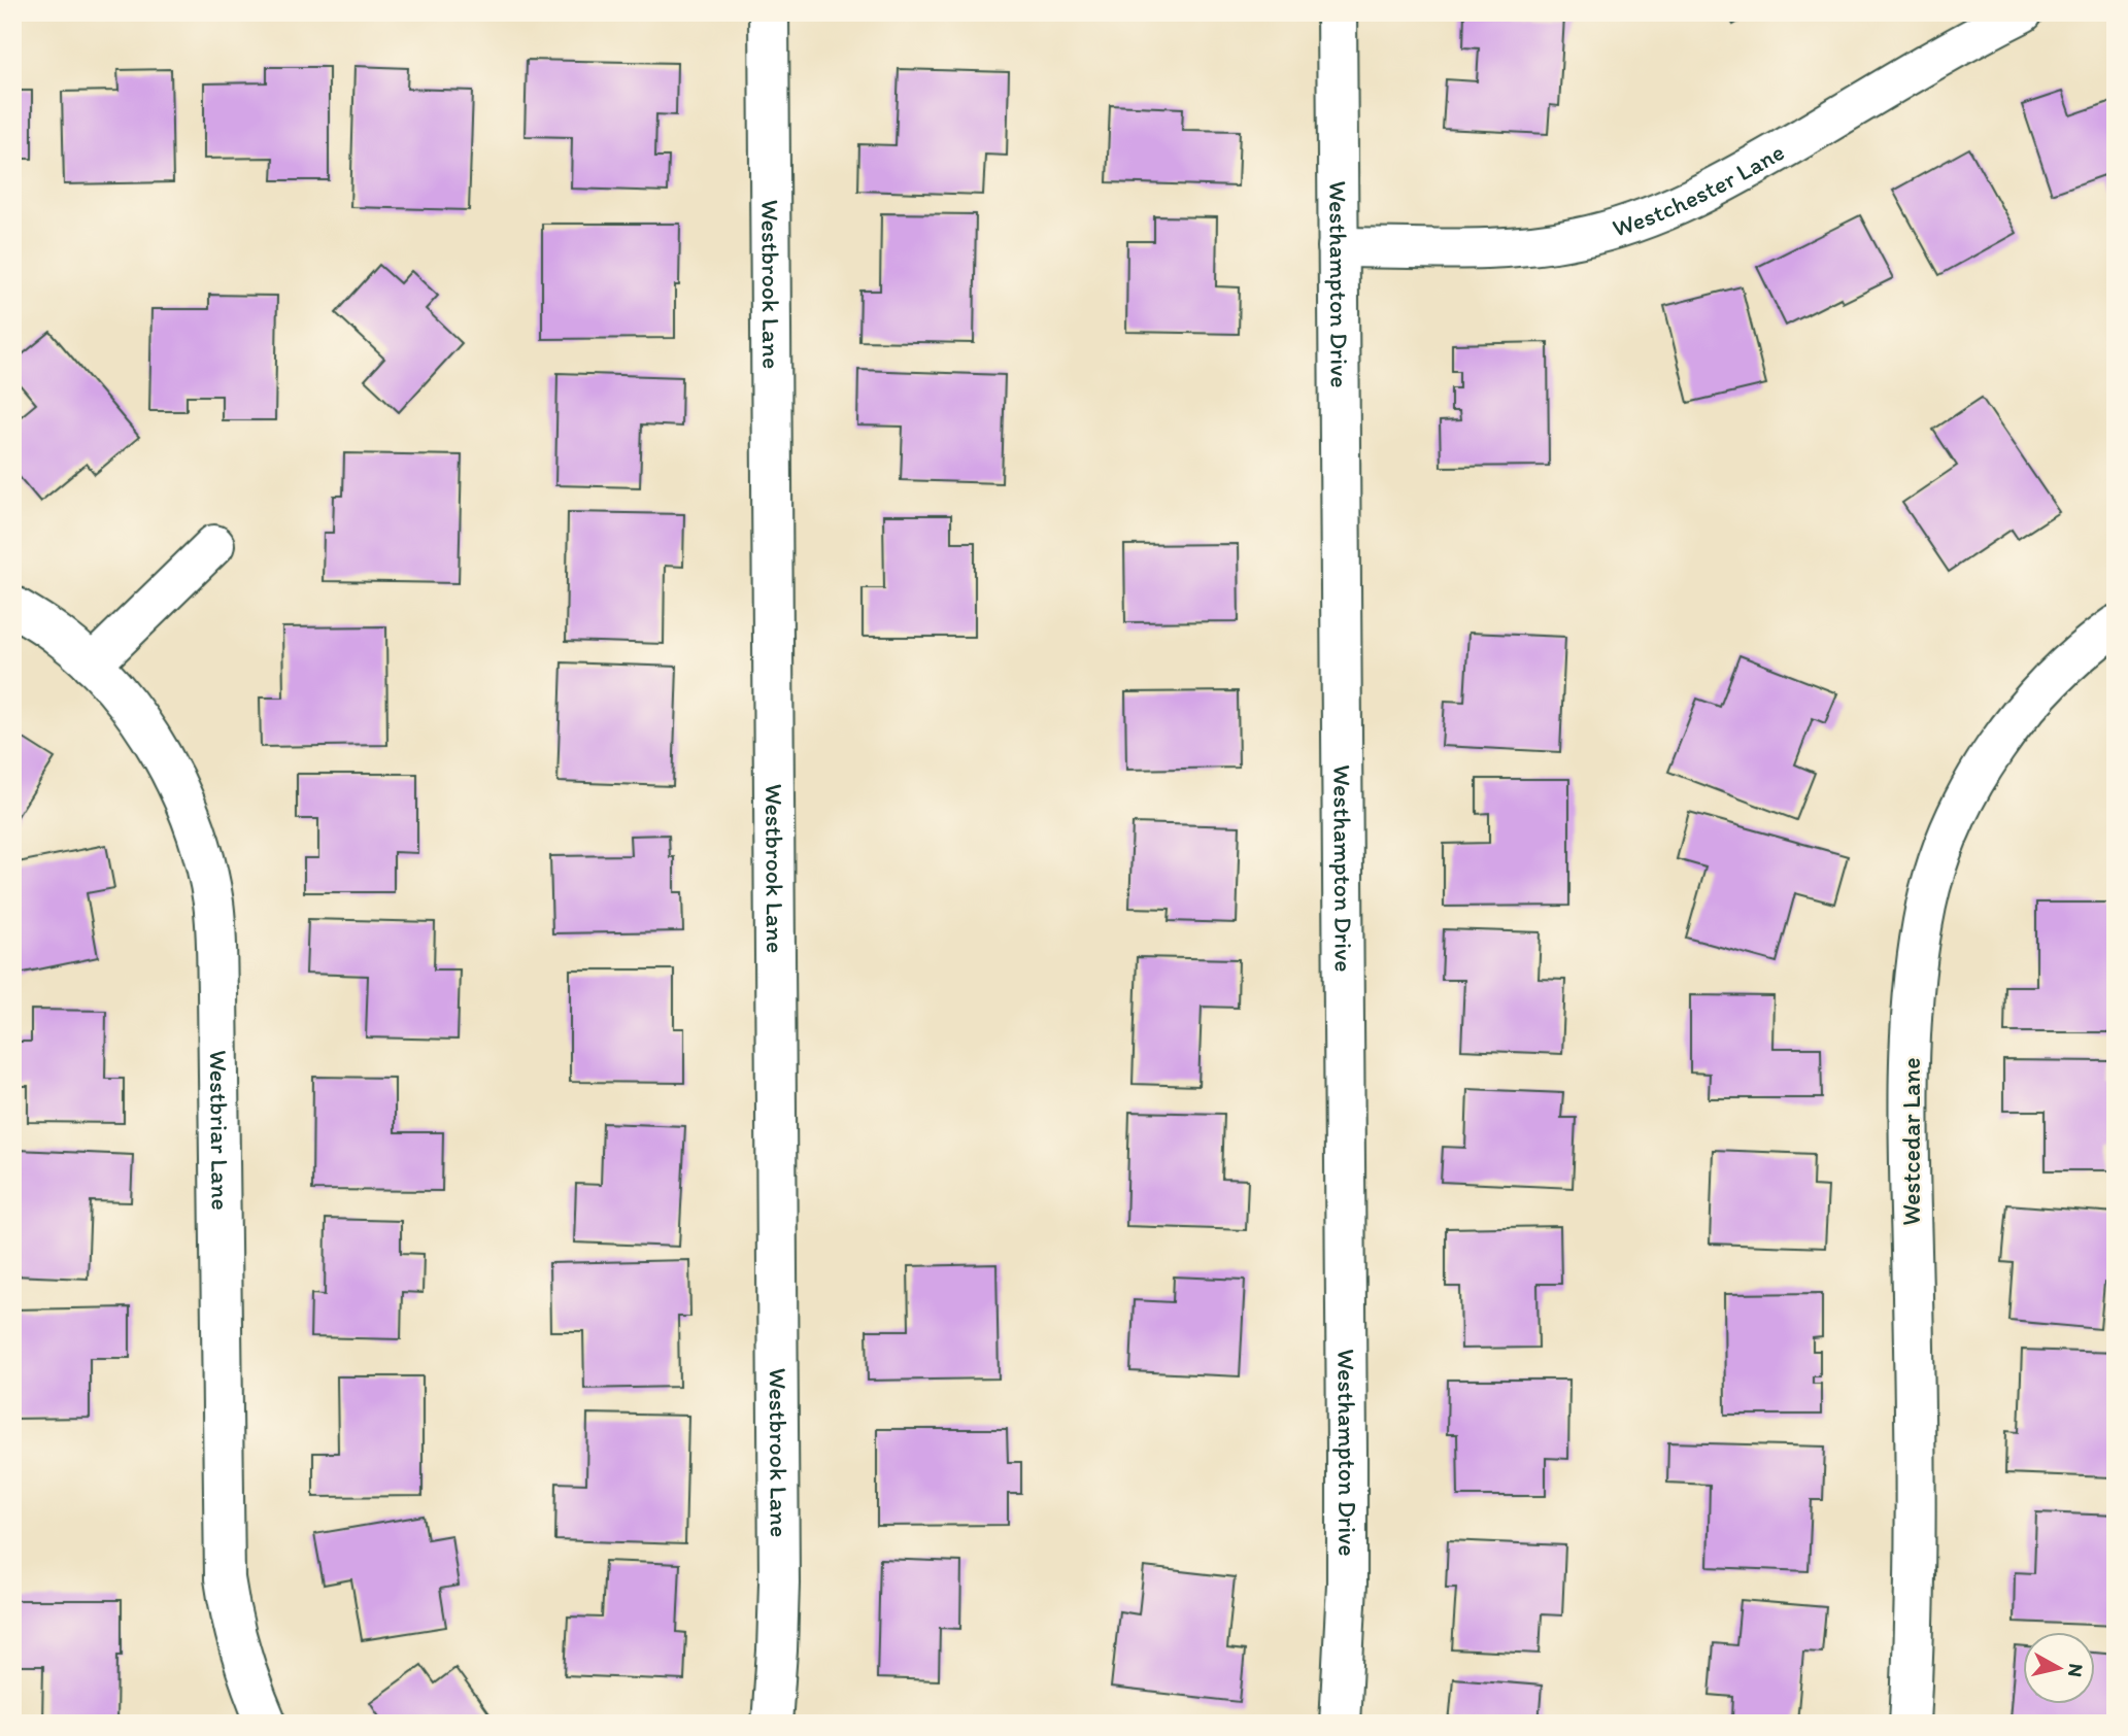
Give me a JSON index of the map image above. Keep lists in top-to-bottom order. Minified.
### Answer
{"streets":{"street":["Westchester Lane","Westbrook Lane","Westhampton Drive","Westbriar Lane","Westcedar Lane"]},"crossings":[["Westchester Lane","Westhampton Drive"]],"north":"right"}
